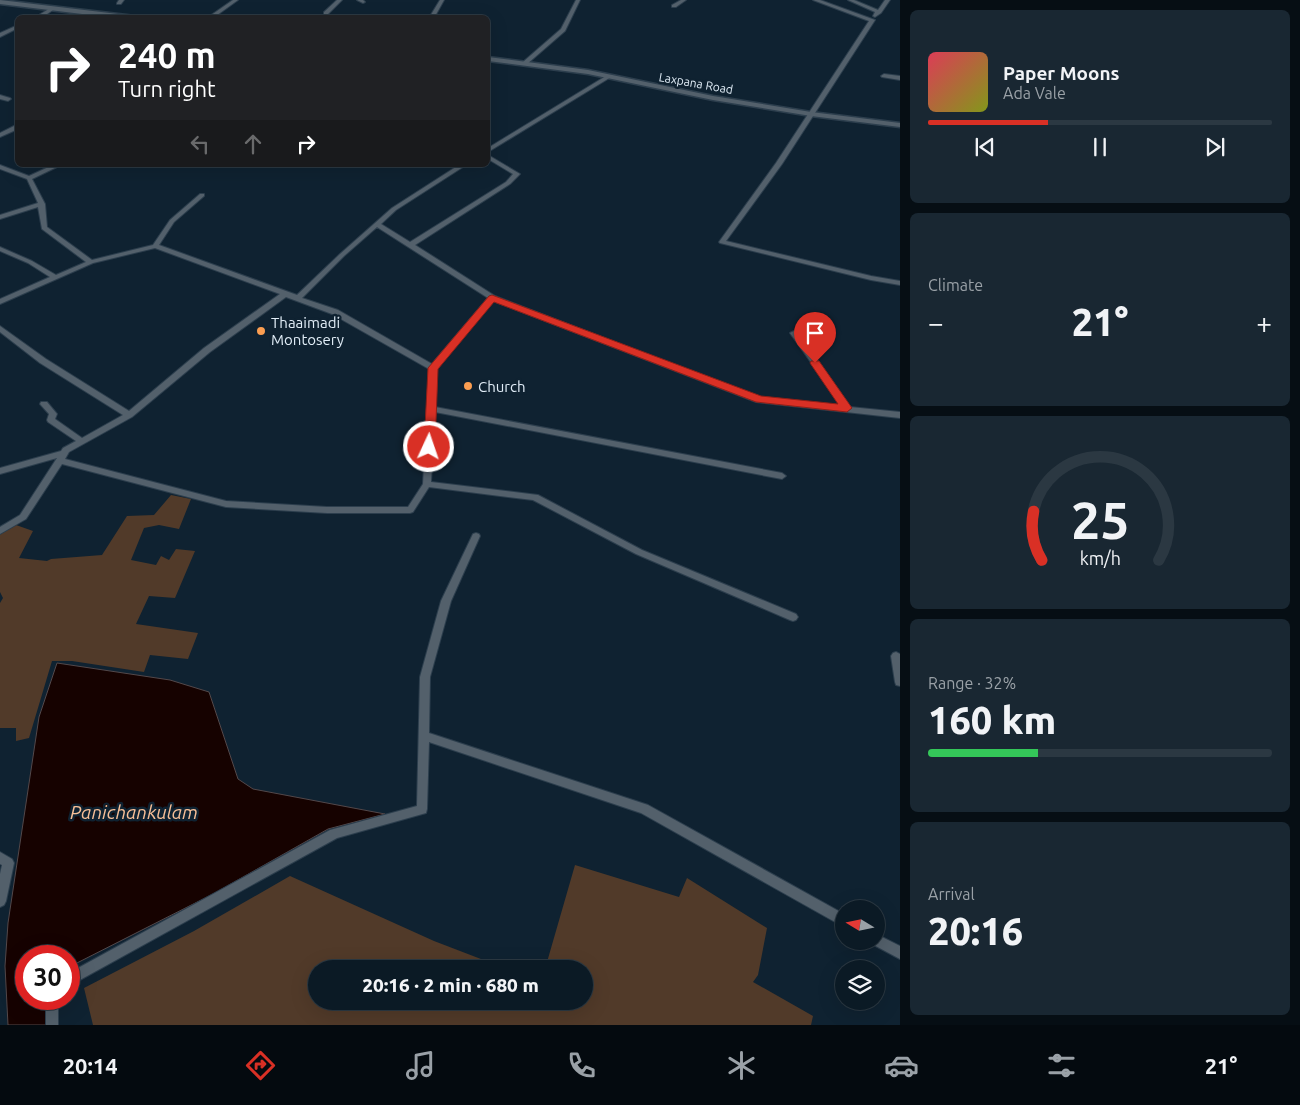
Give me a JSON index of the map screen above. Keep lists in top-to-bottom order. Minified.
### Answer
{"streets":{"street":["Laxpana Road"]},"water":["Panichankulam"],"places":["Thaaimadi Montosery","Church"],"north":"left","page":{"turn":["240 m","Turn right"],"song":["Paper Moons","Ada Vale"],"tile":["Climate",["Range · 32%","160 km"],["Arrival","20:16"]],"heat":["−","21°","+"],"limit":"30","trip":"20:16 · 2 min · 680 m","tabs":["20:14","21°"],"gauge":["25","km/h"]}}
